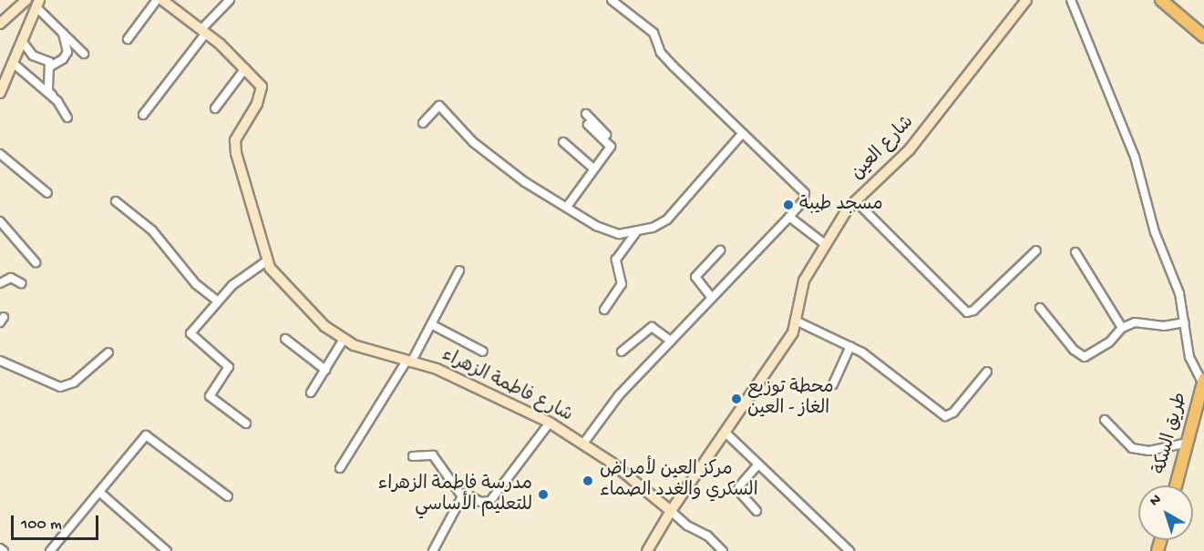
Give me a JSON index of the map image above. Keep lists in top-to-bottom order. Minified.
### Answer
{"streets":{"main road":["طريق السكة"],"street":["شارع العين","شارع فاطمة الزهراء"]},"crossings":[["شارع العين","شارع فاطمة الزهراء"]],"places":["مسجد طيبة","محطة توزيع الغاز - العين","مركز العين لأمراض السكري والغدد الصماء","مدرسة فاطمة الزهراء للتعليم الأساسي"],"scale_bar":"100 m","north":"top left"}
